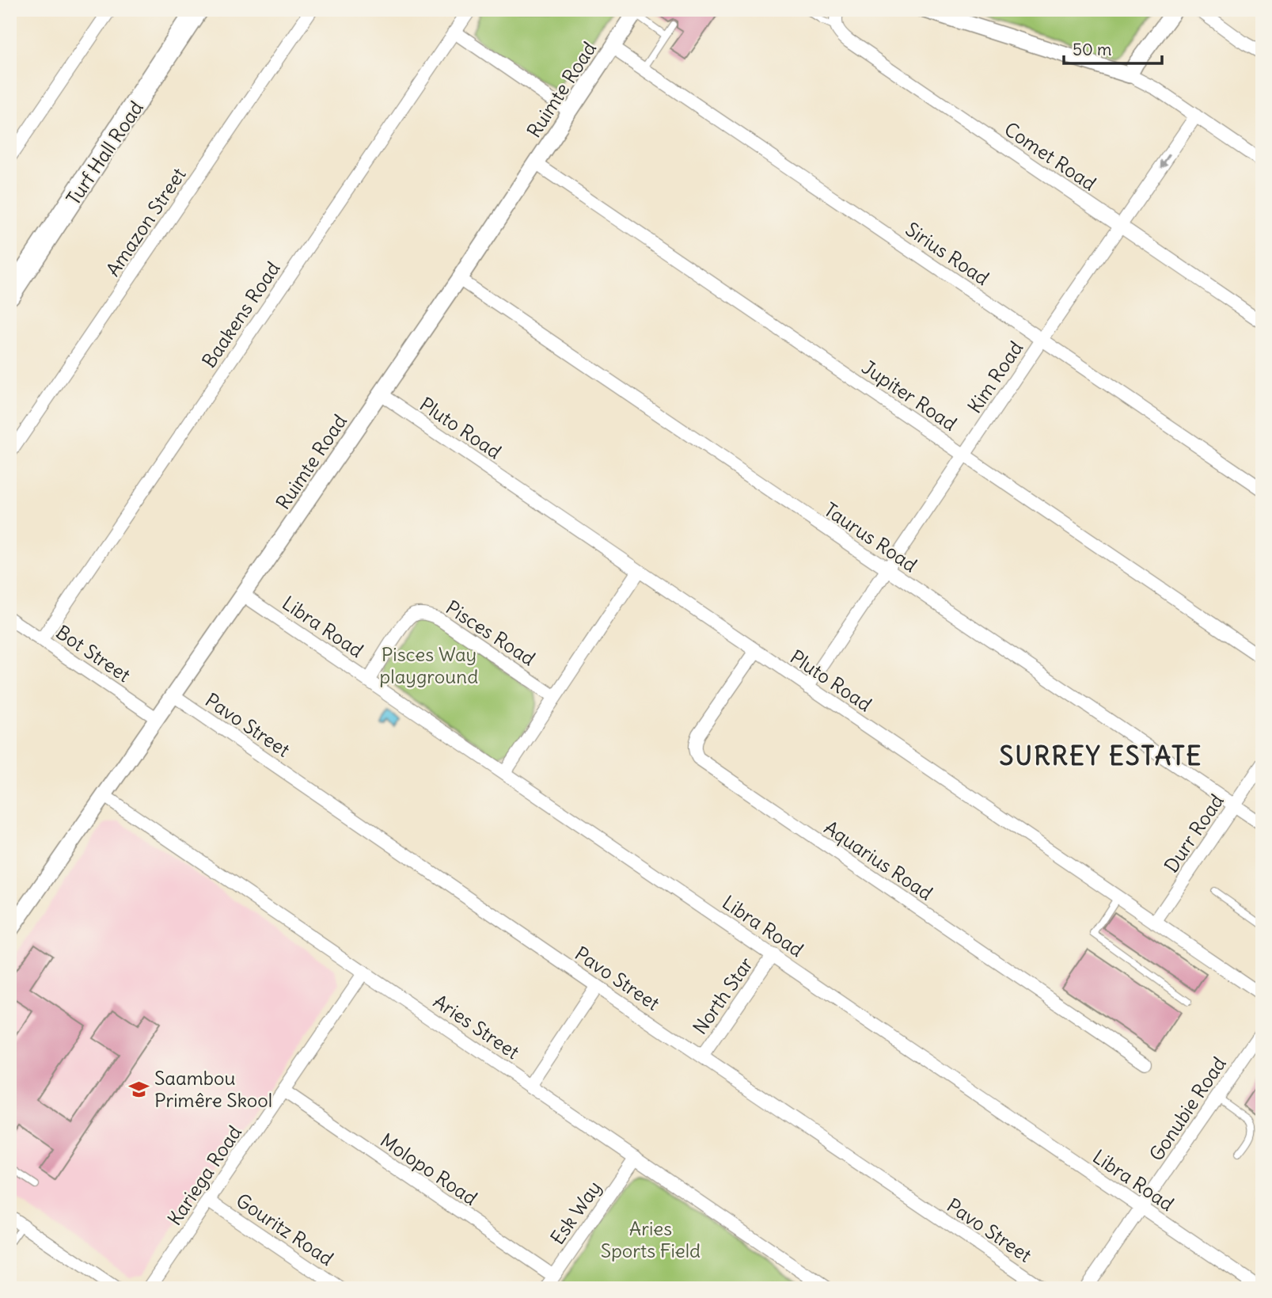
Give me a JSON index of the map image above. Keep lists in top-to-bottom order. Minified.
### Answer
{"streets":{"main road":["Turf Hall Road"],"street":["Ruimte Road","Comet Road","Amazon Street","Sirius Road","Baakens Road","Kim Road","Jupiter Road","Pluto Road","Taurus Road","Libra Road","Pisces Road","Bot Street","Pavo Street","Durr Road","Aquarius Road","North Star","Aries Street","Gonubie Road","Molopo Road","Kariega Road","Esk Way","Gouritz Road"]},"crossings":[["Ruimte Road","Sirius Road"],["Ruimte Road","Jupiter Road"],["Ruimte Road","Pluto Road"],["Ruimte Road","Taurus Road"],["Ruimte Road","Libra Road"],["Ruimte Road","Bot Street"],["Ruimte Road","Pavo Street"],["Ruimte Road","Aries Street"],["Comet Road","Kim Road"],["Sirius Road","Kim Road"],["Baakens Road","Bot Street"],["Kim Road","Jupiter Road"],["Kim Road","Pluto Road"],["Kim Road","Taurus Road"],["Pluto Road","Durr Road"],["Pluto Road","Aquarius Road"],["Taurus Road","Durr Road"],["Libra Road","Pisces Road"],["Libra Road","North Star"],["Libra Road","Gonubie Road"],["Pavo Street","North Star"],["Aries Street","Kariega Road"],["Aries Street","Esk Way"],["Molopo Road","Kariega Road"],["Molopo Road","Esk Way"],["Kariega Road","Gouritz Road"]],"districts":["SURREY ESTATE"],"parks":["Pisces Way playground","Aries Sports Field"],"places":{"school or university":["Saambou Primêre Skool"]},"scale_bar":"50 m"}
